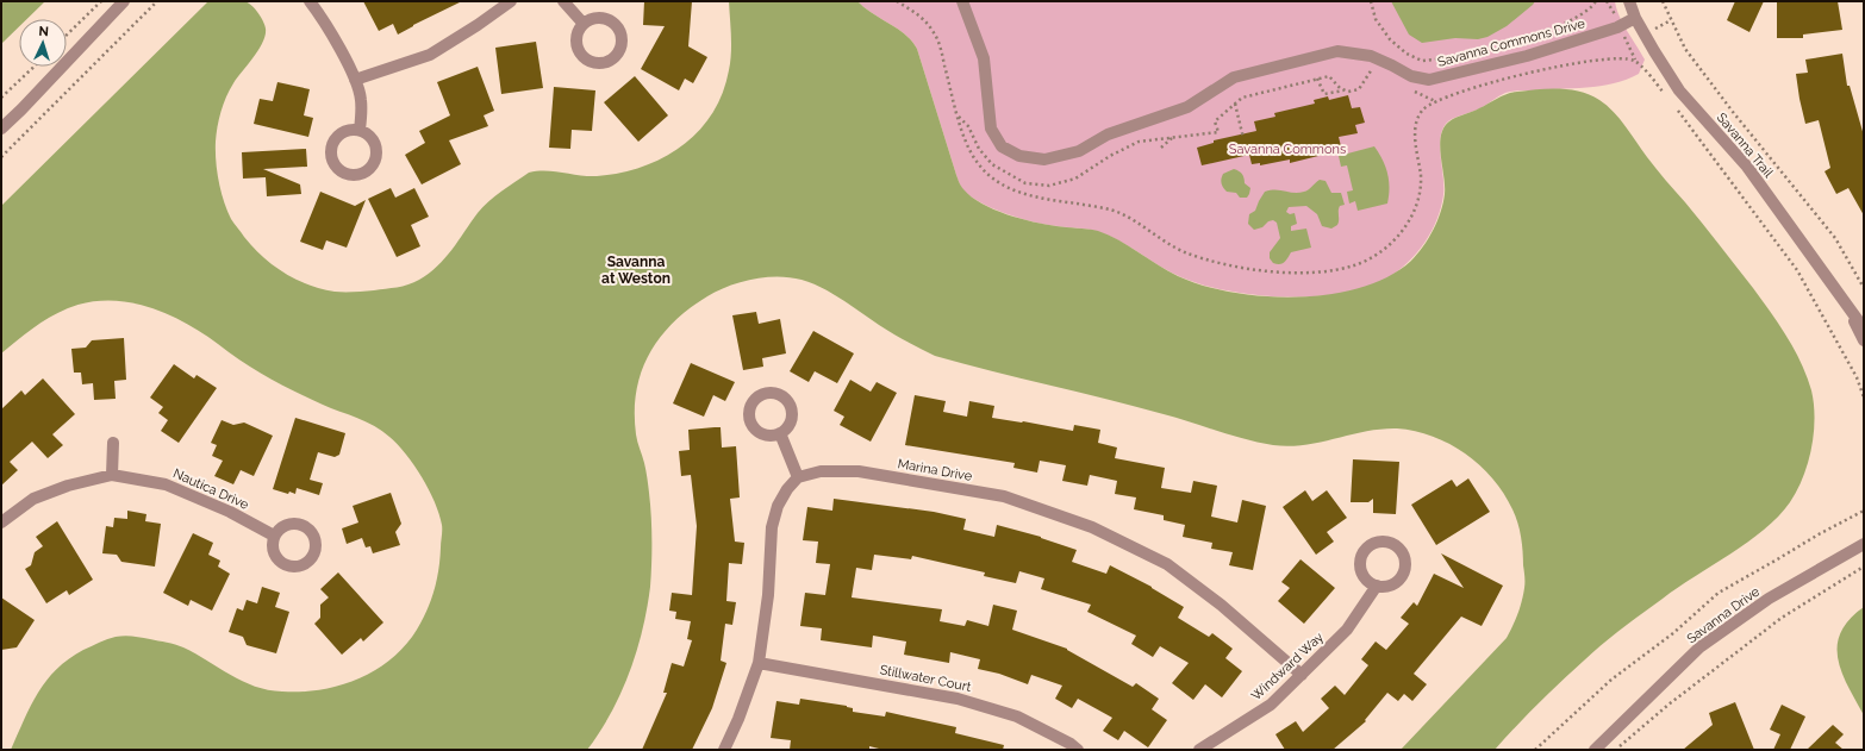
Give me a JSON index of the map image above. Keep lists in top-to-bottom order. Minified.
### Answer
{"streets":{"street":["Savanna Commons Drive","Savanna Trail","Marina Drive","Nautica Drive","Savanna Drive","Windward Way","Stillwater Court"]},"crossings":[["Savanna Commons Drive","Savanna Trail"],["Marina Drive","Windward Way"]],"districts":["Savanna at Weston"],"parks":["Savanna Commons"],"north":"top"}
